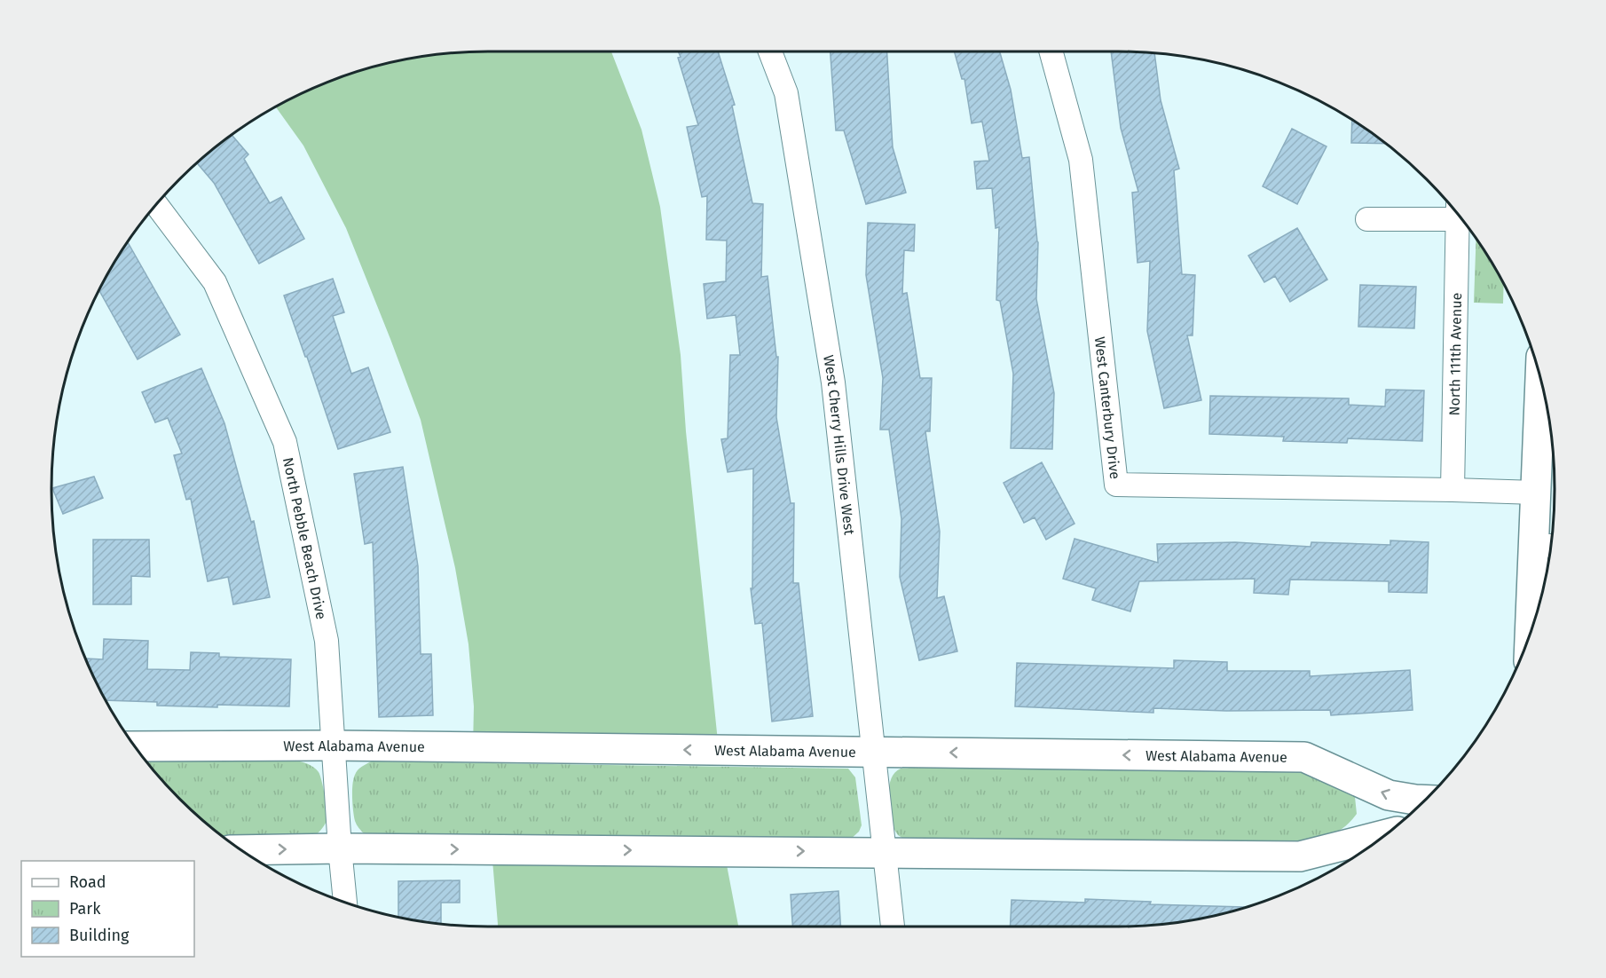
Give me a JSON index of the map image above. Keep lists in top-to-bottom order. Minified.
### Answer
{"streets":{"street":["North 111th Avenue","West Canterbury Drive","West Cherry Hills Drive West","North Pebble Beach Drive","West Alabama Avenue"]},"crossings":[["North 111th Avenue","West Canterbury Drive"],["West Cherry Hills Drive West","West Alabama Avenue"],["North Pebble Beach Drive","West Alabama Avenue"]],"legend":["Road","Park","Building"]}
